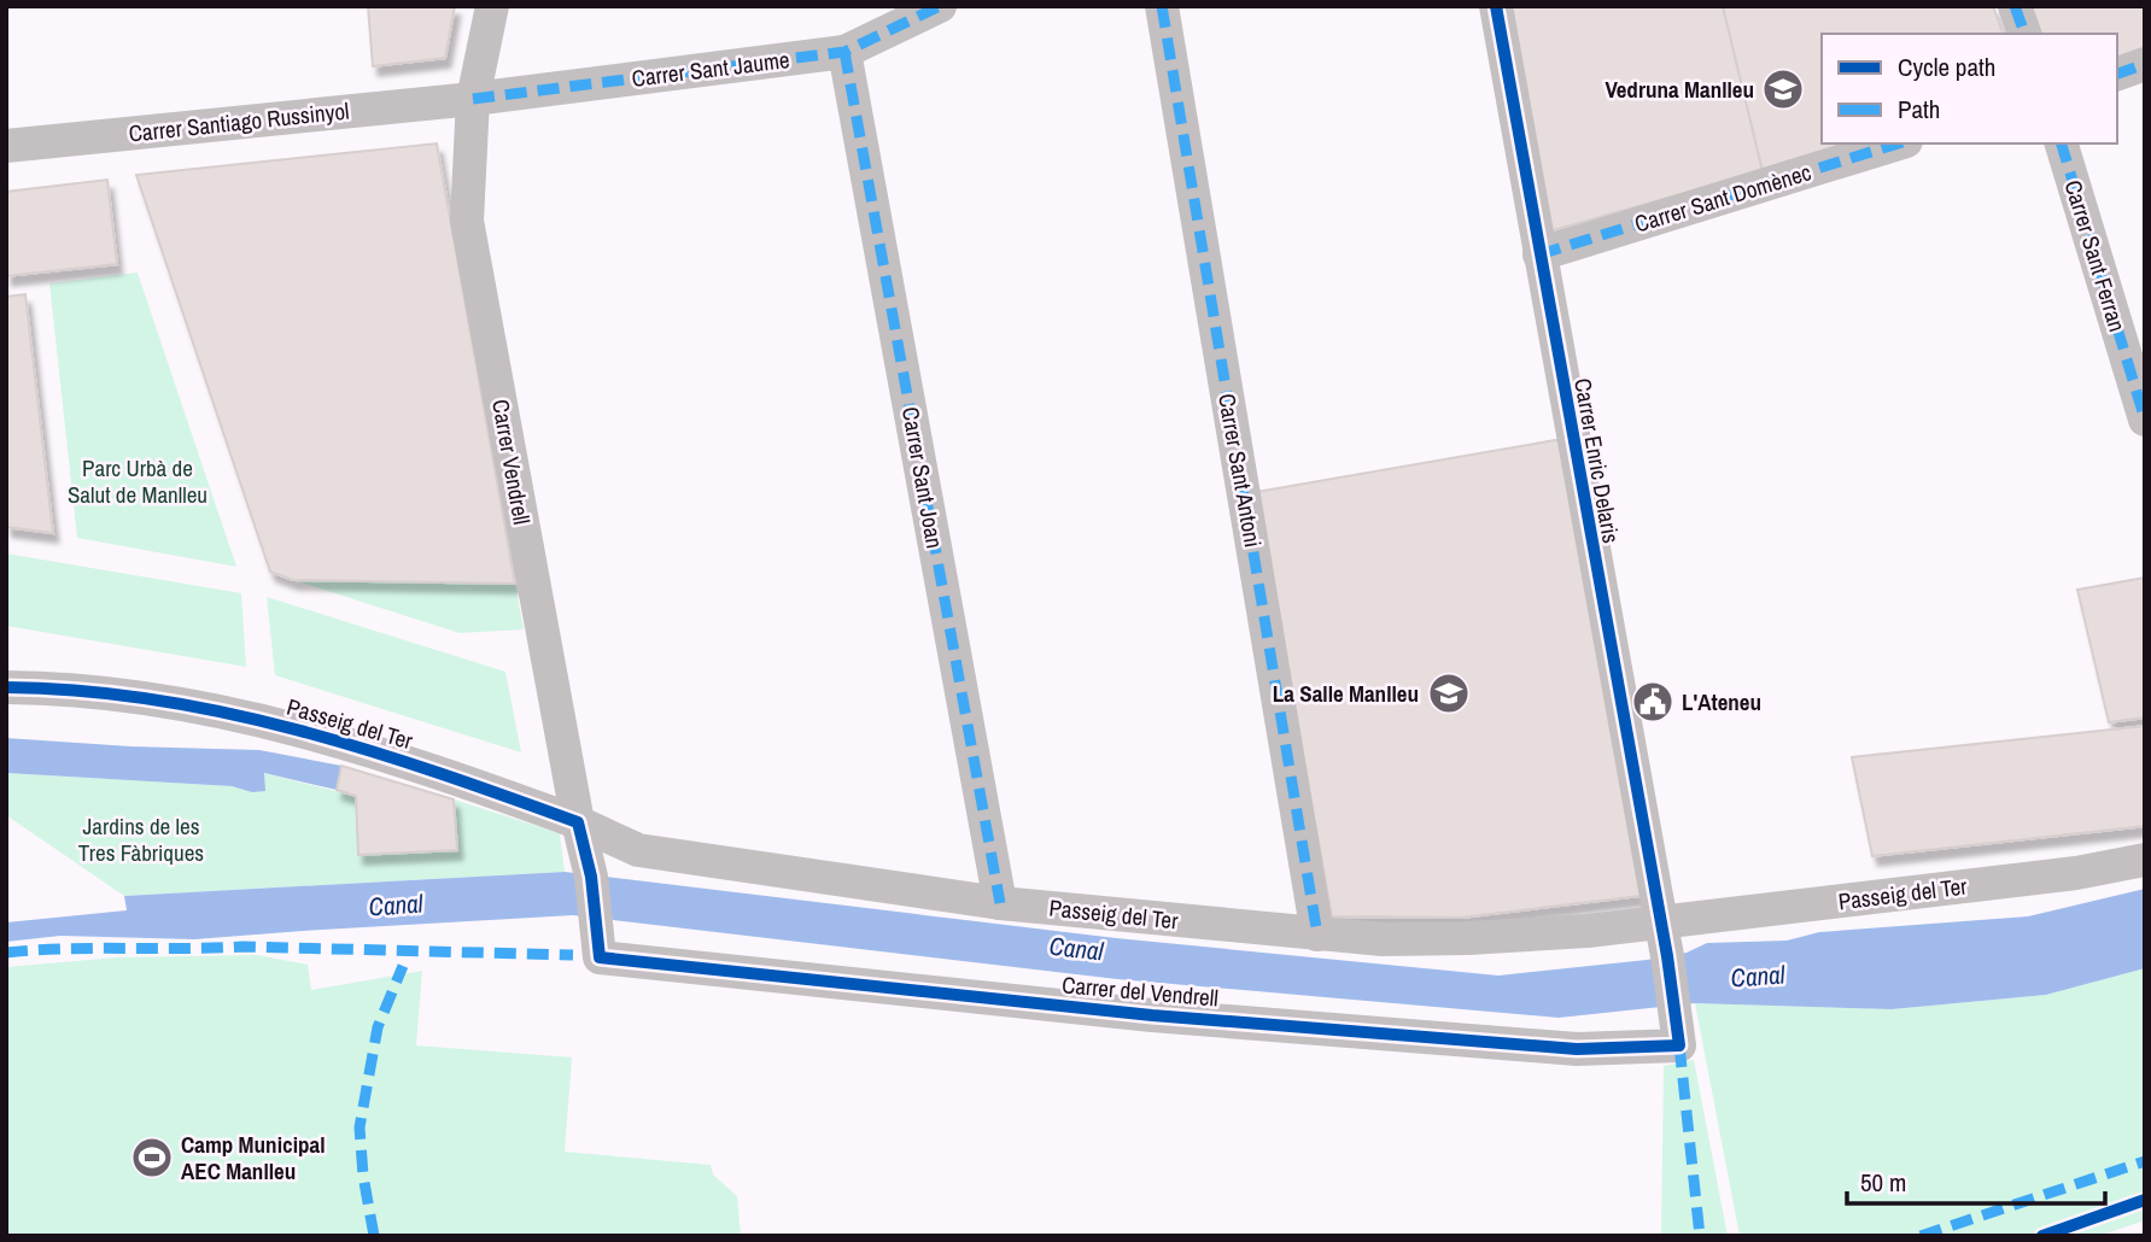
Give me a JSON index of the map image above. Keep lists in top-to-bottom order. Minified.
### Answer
{"streets":{"street":["Carrer Sant Jaume","Carrer Santiago Russinyol","Carrer Sant Domènec","Carrer Sant Ferran","Carrer Enric Delaris","Carrer Vendrell","Carrer Sant Antoni","Carrer Sant Joan","Passeig del Ter","Carrer del Vendrell"]},"crossings":[["Carrer Sant Jaume","Carrer Santiago Russinyol"],["Carrer Sant Jaume","Carrer Vendrell"],["Carrer Sant Jaume","Carrer Sant Joan"],["Carrer Santiago Russinyol","Carrer Vendrell"],["Carrer Sant Domènec","Carrer Enric Delaris"],["Carrer Enric Delaris","Passeig del Ter"],["Carrer Enric Delaris","Carrer del Vendrell"],["Carrer Vendrell","Passeig del Ter"],["Carrer Vendrell","Carrer del Vendrell"],["Carrer Sant Antoni","Passeig del Ter"],["Carrer Sant Joan","Passeig del Ter"],["Passeig del Ter","Carrer del Vendrell"]],"water":["Canal"],"parks":["Parc Urbà de Salut de Manlleu","Jardins de les Tres Fàbriques"],"places":{"school or university":["Vedruna Manlleu","La Salle Manlleu"],"public building":["L'Ateneu"],"sports":["Camp Municipal AEC Manlleu"]},"legend":["Cycle path","Path"],"scale_bar":"50 m"}
